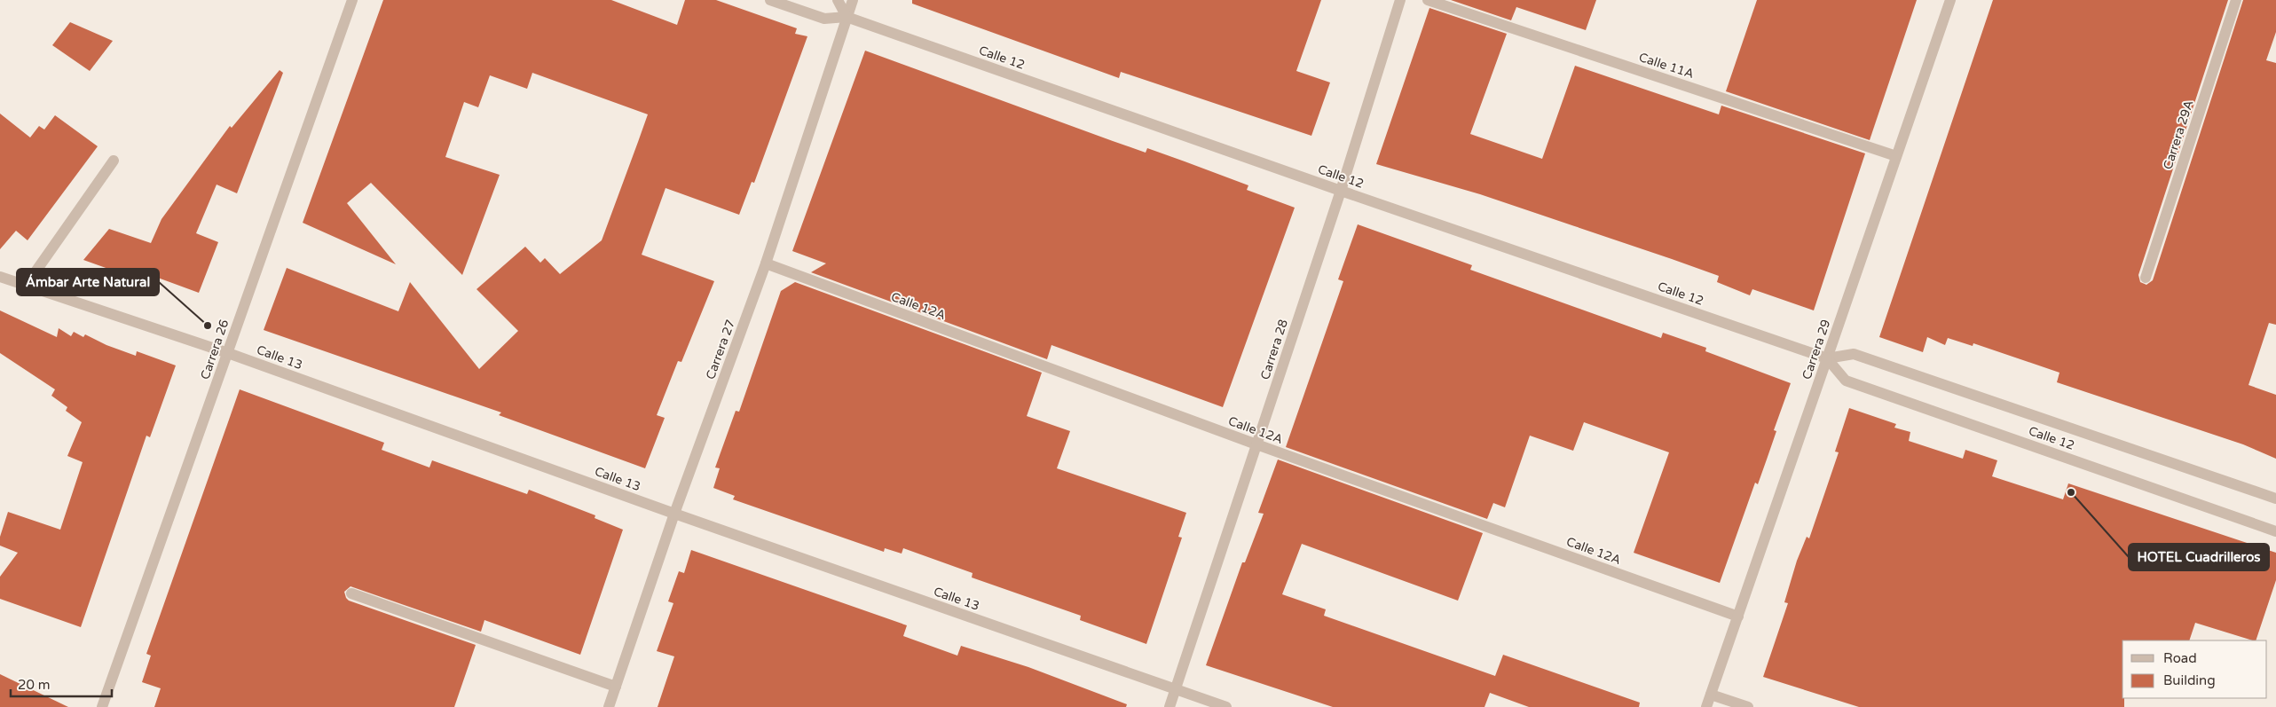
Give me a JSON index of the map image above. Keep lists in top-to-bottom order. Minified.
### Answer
{"streets":{"street":["Calle 12","Calle 11A","Carrera 29A","Calle 12A","Carrera 26","Carrera 27","Carrera 28","Carrera 29","Calle 13"]},"crossings":[["Calle 12","Carrera 27"],["Calle 12","Carrera 28"],["Calle 12","Carrera 29"],["Calle 11A","Carrera 29"],["Calle 12A","Carrera 27"],["Calle 12A","Carrera 28"],["Calle 12A","Carrera 29"],["Carrera 26","Calle 13"],["Carrera 27","Calle 13"],["Carrera 28","Calle 13"]],"places":["Ámbar Arte Natural","HOTEL Cuadrilleros"],"legend":["Road","Building"],"scale_bar":"20 m"}
